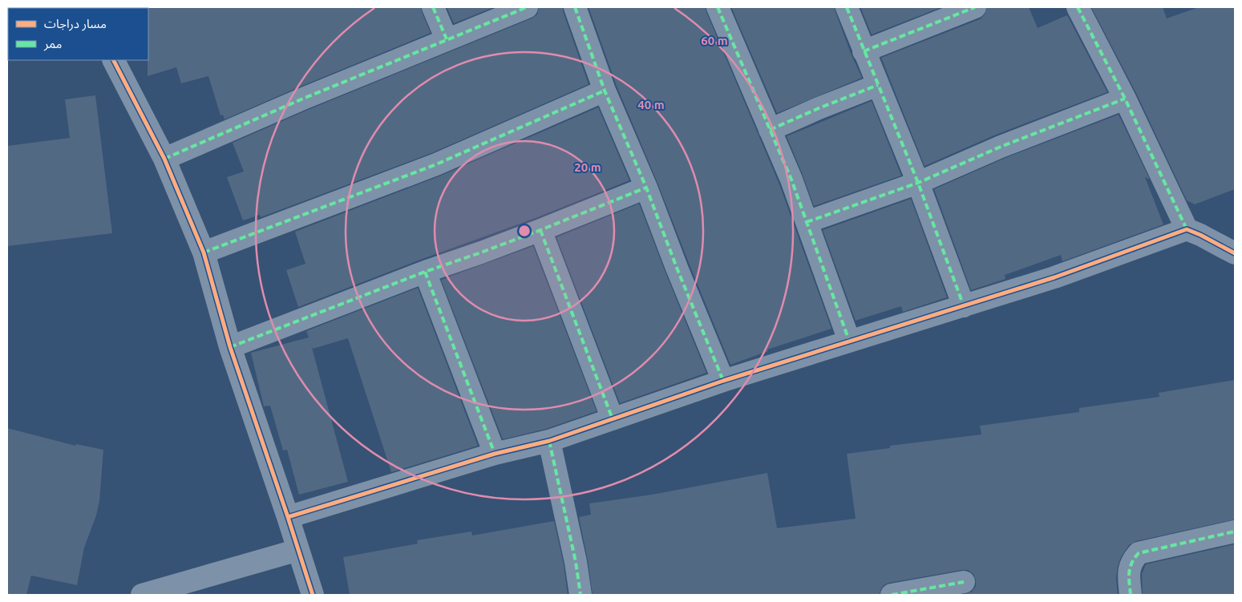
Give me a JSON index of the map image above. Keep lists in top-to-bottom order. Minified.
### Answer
{"legend":["مسار دراجات","ممر"],"rings":["60 m","40 m","20 m"]}
